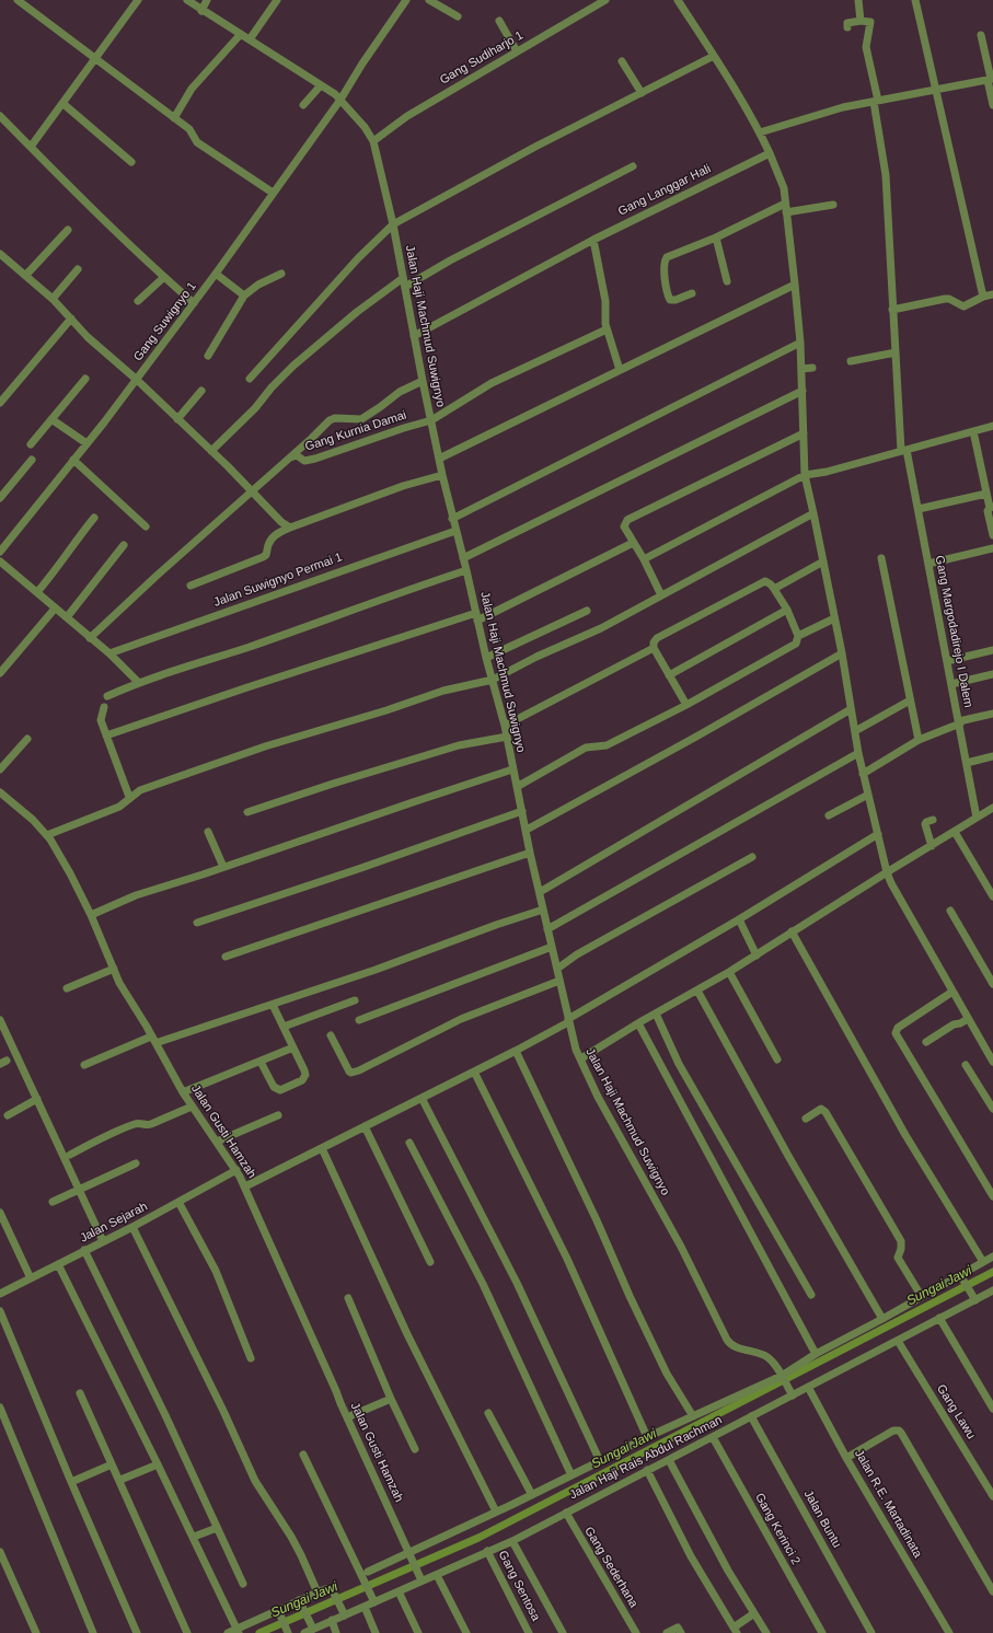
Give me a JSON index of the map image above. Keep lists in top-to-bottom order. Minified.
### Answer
{"streets":{"street":["Gang Sudiharjo 1","Gang Langgar Hali","Gang Suwignyo 1","Jalan Haji Machmud Suwignyo","Gang Kurnia Damai","Jalan Suwignyo Permai 1","Gang Margodadirejo I Dalem","Jalan Gusti Hamzah","Jalan Sejarah","Gang Lawu","Jalan Haji Rais Abdul Rachman","Jalan R.E. Martadinata","Jalan Buntu","Gang Kerinci 2","Gang Sederhana","Gang Sentosa"]},"crossings":[["Gang Sudiharjo 1","Jalan Haji Machmud Suwignyo"],["Gang Langgar Hali","Jalan Haji Machmud Suwignyo"],["Gang Suwignyo 1","Jalan Haji Machmud Suwignyo"],["Jalan Haji Machmud Suwignyo","Gang Kurnia Damai"],["Jalan Haji Machmud Suwignyo","Jalan Suwignyo Permai 1"],["Jalan Haji Machmud Suwignyo","Jalan Haji Rais Abdul Rachman"],["Jalan Gusti Hamzah","Jalan Sejarah"],["Jalan Gusti Hamzah","Jalan Haji Rais Abdul Rachman"],["Gang Lawu","Jalan Haji Rais Abdul Rachman"],["Jalan Haji Rais Abdul Rachman","Jalan R.E. Martadinata"],["Jalan Haji Rais Abdul Rachman","Jalan Buntu"],["Jalan Haji Rais Abdul Rachman","Gang Kerinci 2"],["Jalan Haji Rais Abdul Rachman","Gang Sederhana"],["Jalan Haji Rais Abdul Rachman","Gang Sentosa"]],"water":["Sungai Jawi"]}
